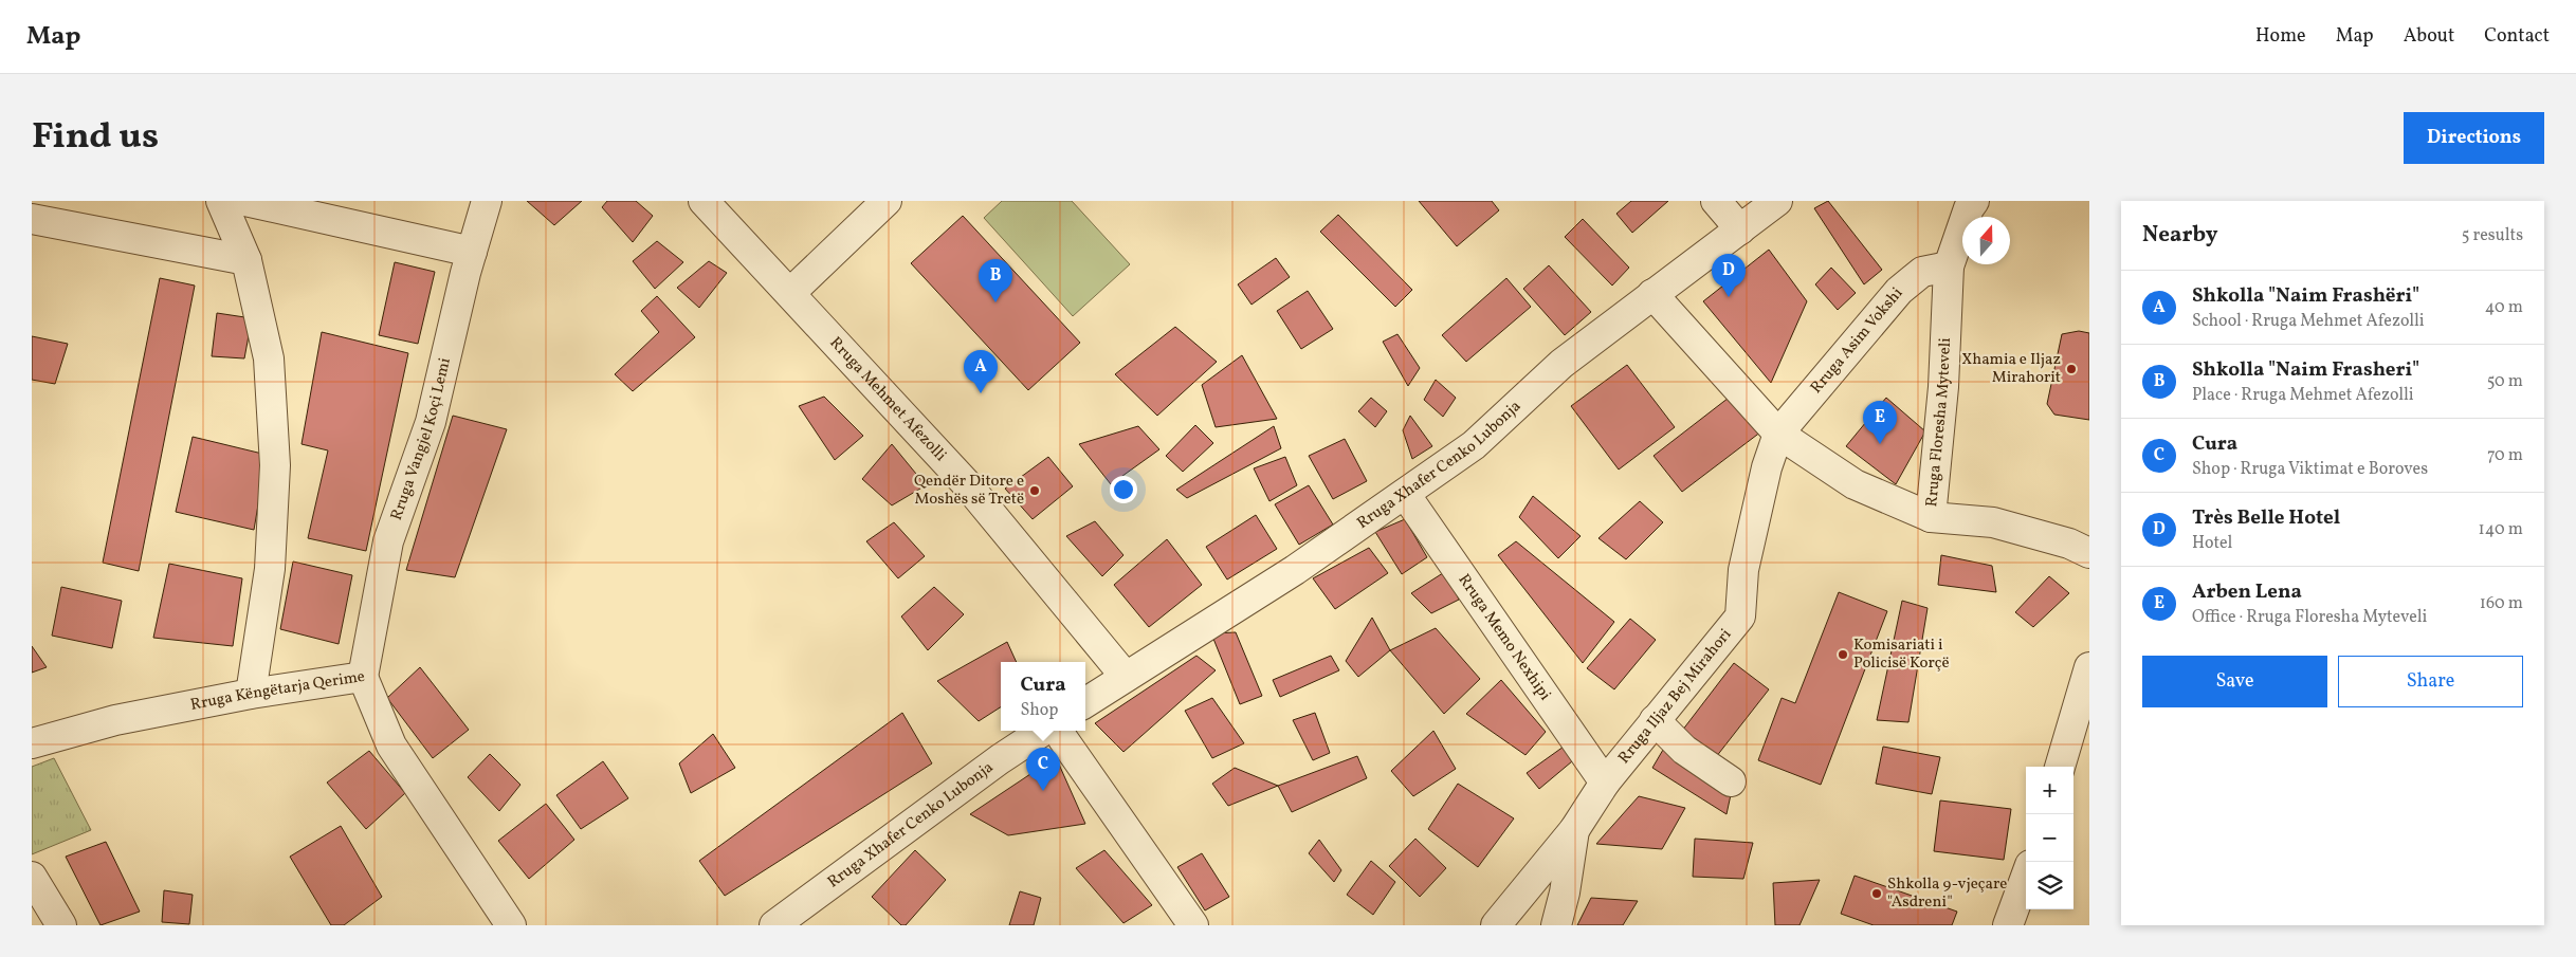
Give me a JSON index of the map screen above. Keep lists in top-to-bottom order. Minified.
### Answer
{"streets":{"street":["Rruga Asim Vokshi","Rruga Mehmet Afezolli","Rruga Floresha Myteveli","Rruga Vangjel Koçi Lemi","Rruga Xhafer Cenko Lubonja","Rruga Memo Nexhipi","Rruga Këngëtarja Qerime","Rruga Iljaz Bej Mirahori"]},"crossings":[["Rruga Asim Vokshi","Rruga Floresha Myteveli"],["Rruga Asim Vokshi","Rruga Iljaz Bej Mirahori"],["Rruga Mehmet Afezolli","Rruga Xhafer Cenko Lubonja"],["Rruga Vangjel Koçi Lemi","Rruga Këngëtarja Qerime"],["Rruga Xhafer Cenko Lubonja","Rruga Memo Nexhipi"],["Rruga Memo Nexhipi","Rruga Iljaz Bej Mirahori"]],"places":["Xhamia e Iljaz Mirahorit","Qendër Ditore e Moshës së Tretë","Komisariati i Policisë Korçë","Shkolla 9-vjeçare \"Asdreni\""],"north":"top","page":{"header":"Map","nav":["Home","Map","About","Contact"],"title":"Find us","buttons":["Directions",["Save","Share"]],"heading":["Nearby","5 results"],"pins":["D","B","A","E","C"],"list":[{"mark":"A","name":"Shkolla \"Naim Frashëri\"","note":"School · Rruga Mehmet Afezolli","value":"40 m"},{"mark":"B","name":"Shkolla \"Naim Frasheri\"","note":"Place · Rruga Mehmet Afezolli","value":"50 m"},{"mark":"C","name":"Cura","note":"Shop · Rruga Viktimat e Boroves","value":"70 m"},{"mark":"D","name":"Très Belle Hotel","note":"Hotel","value":"140 m"},{"mark":"E","name":"Arben Lena","note":"Office · Rruga Floresha Myteveli","value":"160 m"}],"popup":["Cura","Shop"],"map_buttons":["+","−"]}}
